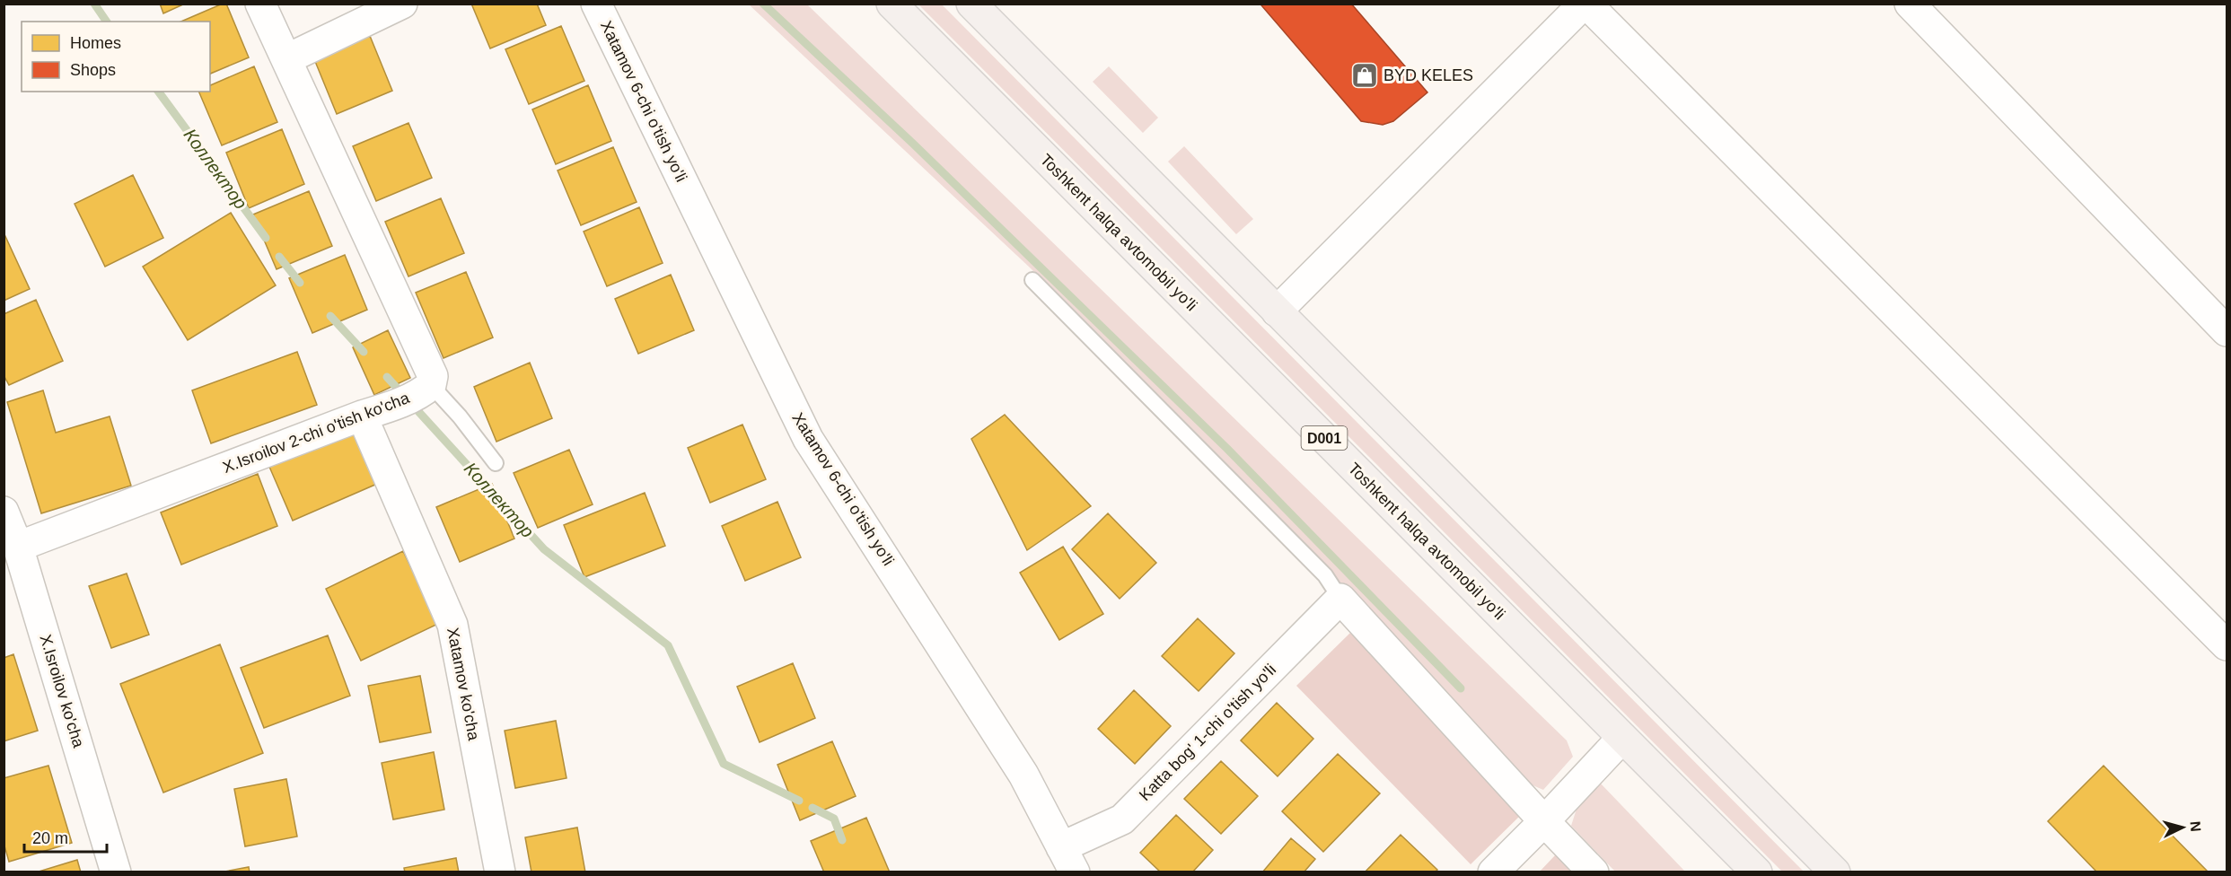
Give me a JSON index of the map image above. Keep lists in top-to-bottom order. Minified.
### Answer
{"streets":{"highway":["Toshkent halqa avtomobil yo'li","D001"],"street":["Xatamov 6-chi o'tish yo'li","X.Isroilov 2-chi o'tish ko'cha","Xatamov ko'cha","X.Isroilov ko'cha","Katta bog' 1-chi o'tish yo'li"]},"crossings":[["Xatamov 6-chi o'tish yo'li","Katta bog' 1-chi o'tish yo'li"],["X.Isroilov 2-chi o'tish ko'cha","Xatamov ko'cha"],["X.Isroilov 2-chi o'tish ko'cha","X.Isroilov ko'cha"]],"water":["Коллектор"],"places":{"shop":["BYD KELES"]},"legend":["Homes","Shops"],"scale_bar":"20 m","north":"right"}
